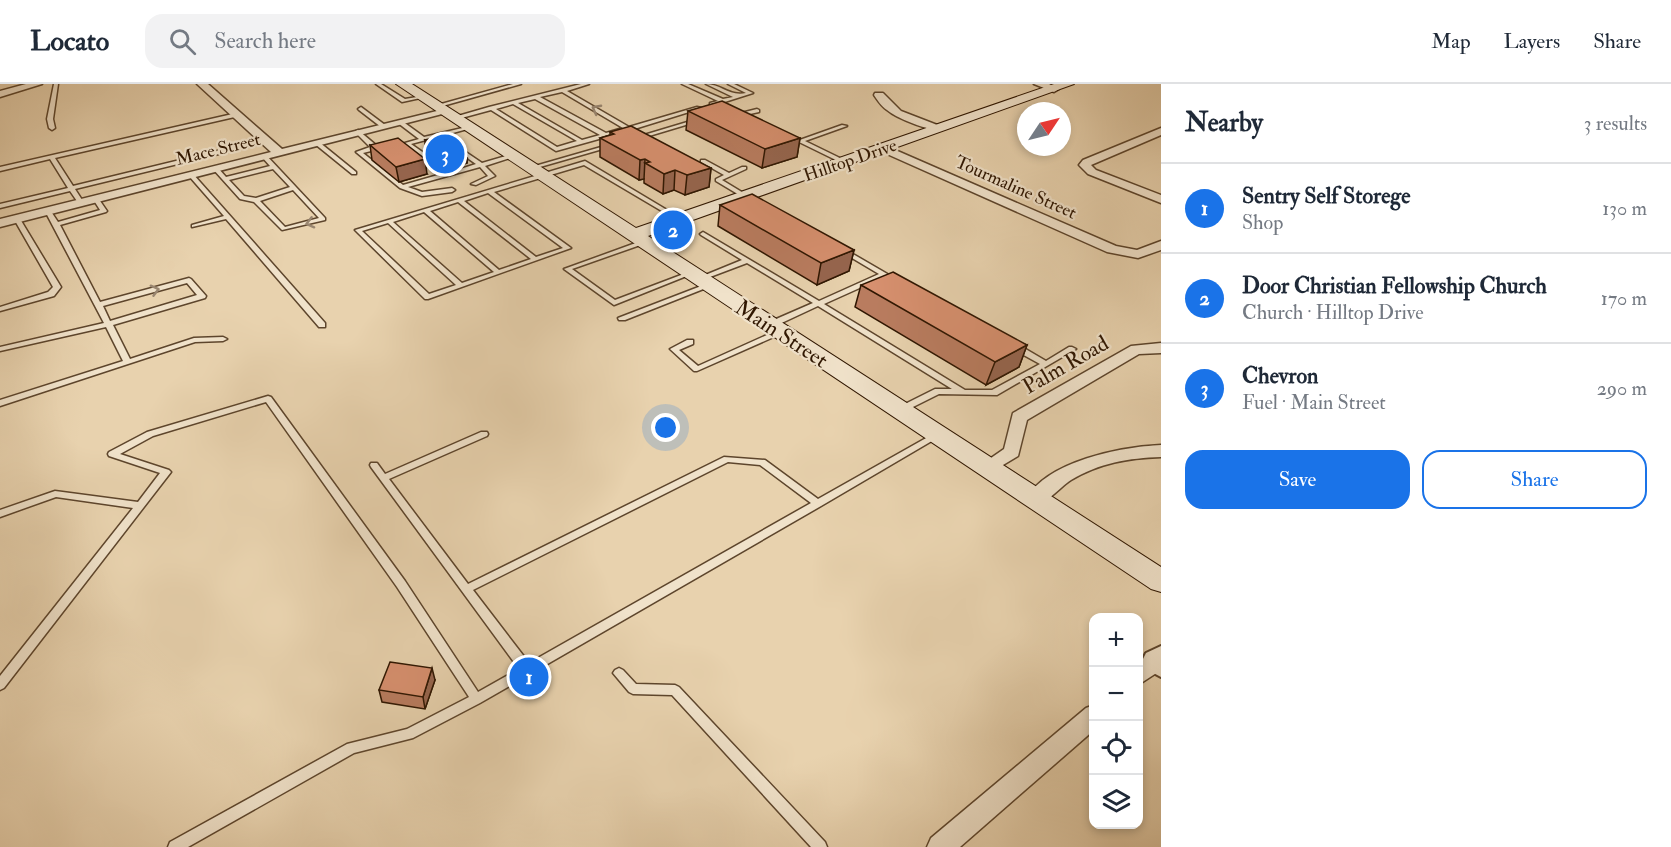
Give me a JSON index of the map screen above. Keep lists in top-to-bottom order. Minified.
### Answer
{"streets":{"main road":["Hilltop Drive","Main Street"],"street":["Mace Street","Tourmaline Street","Palm Road"]},"crossings":[["Mace Street","Main Street"],["Hilltop Drive","Tourmaline Street"],["Hilltop Drive","Main Street"],["Main Street","Palm Road"]],"north":"top right","page":{"header":"Locato","search":"Search here","nav":["Map","Layers","Share"],"heading":["Nearby","3 results"],"pins":["3","2","1"],"list":[{"mark":"1","name":"Sentry Self Storege","note":"Shop","value":"130 m"},{"mark":"2","name":"Door Christian Fellowship Church","note":"Church · Hilltop Drive","value":"170 m"},{"mark":"3","name":"Chevron","note":"Fuel · Main Street","value":"290 m"}],"buttons":["Save","Share"],"map_buttons":["+","−"]}}
